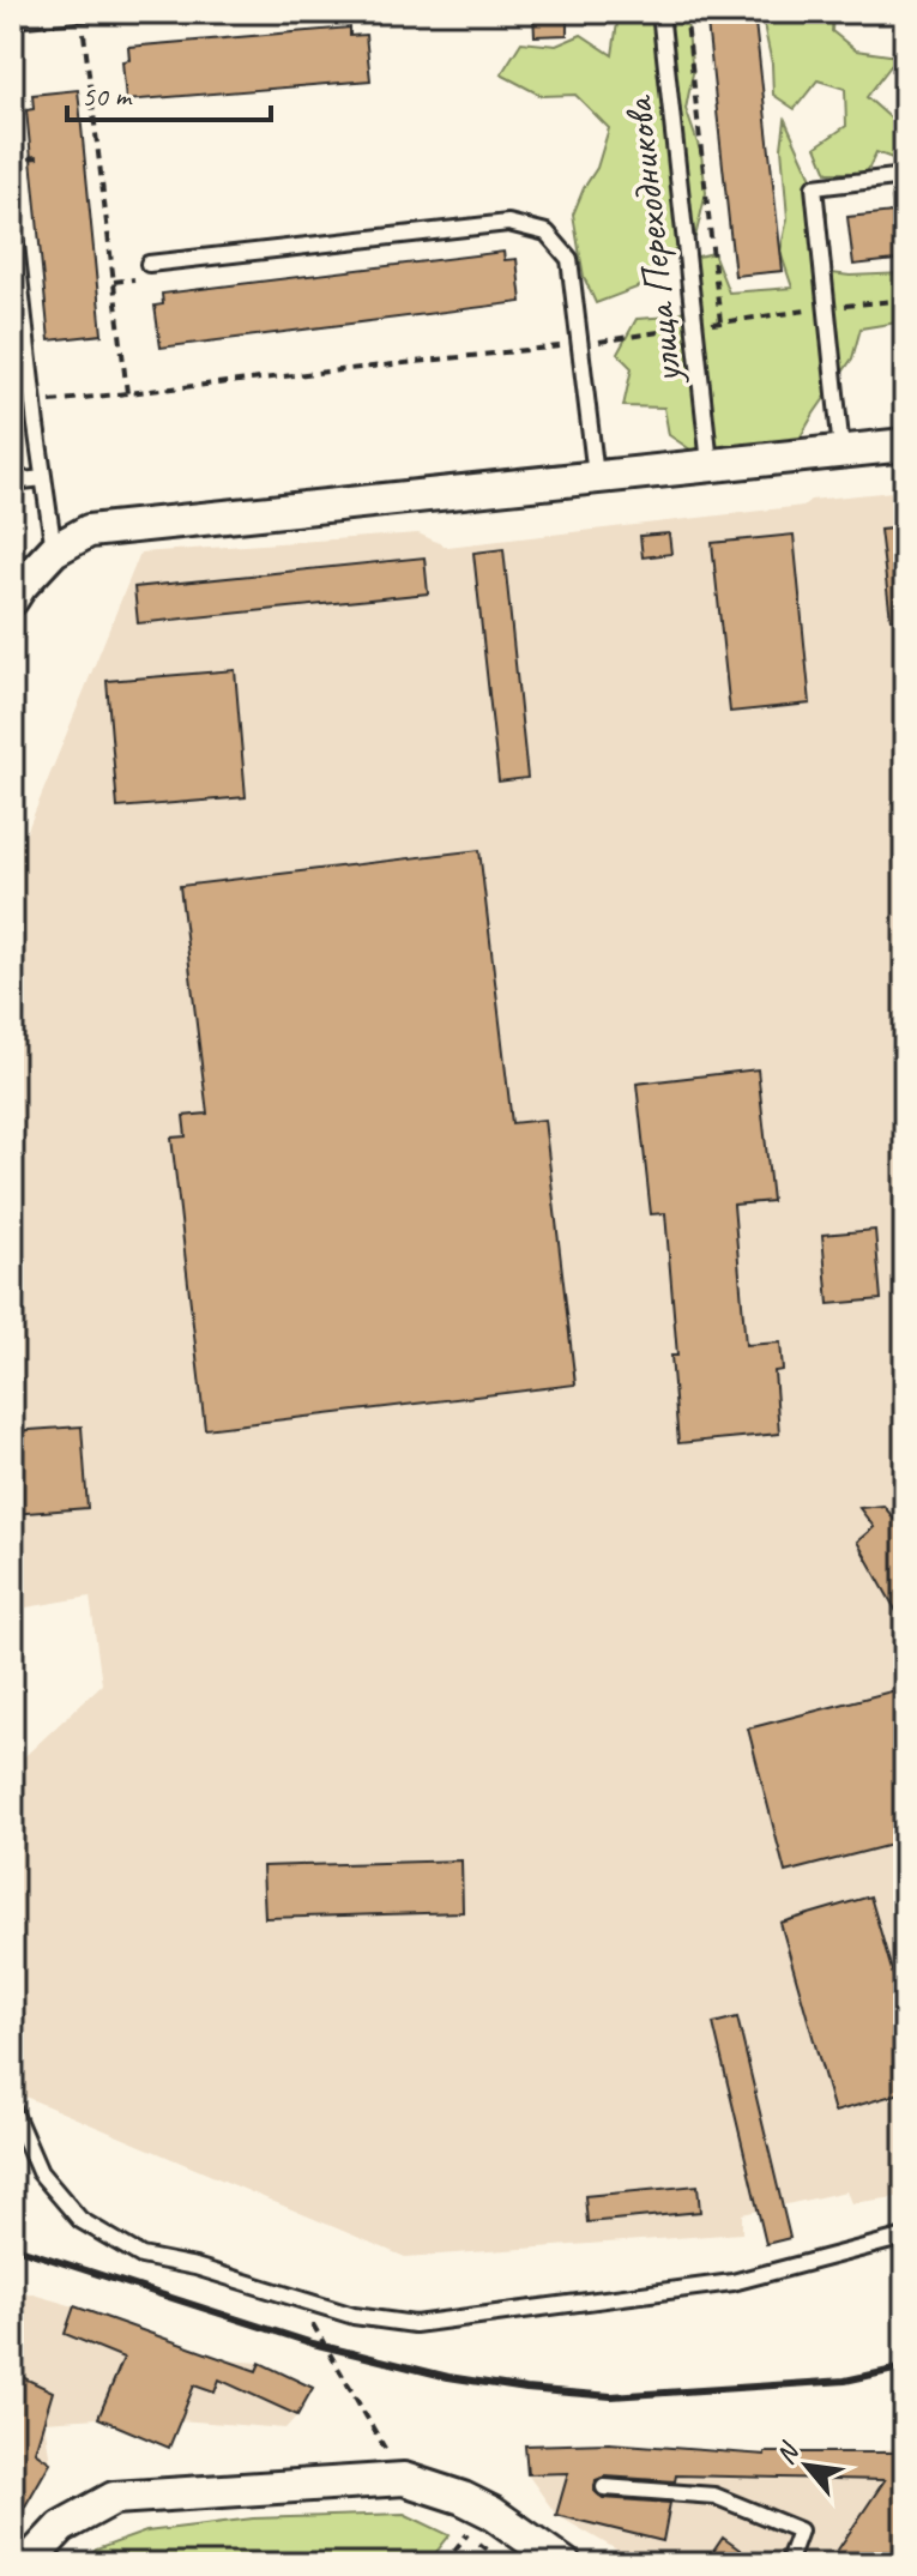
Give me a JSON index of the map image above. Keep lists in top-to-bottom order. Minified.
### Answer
{"streets":{"lane":["улица Переходникова"]},"scale_bar":"50 m","north":"top left"}
